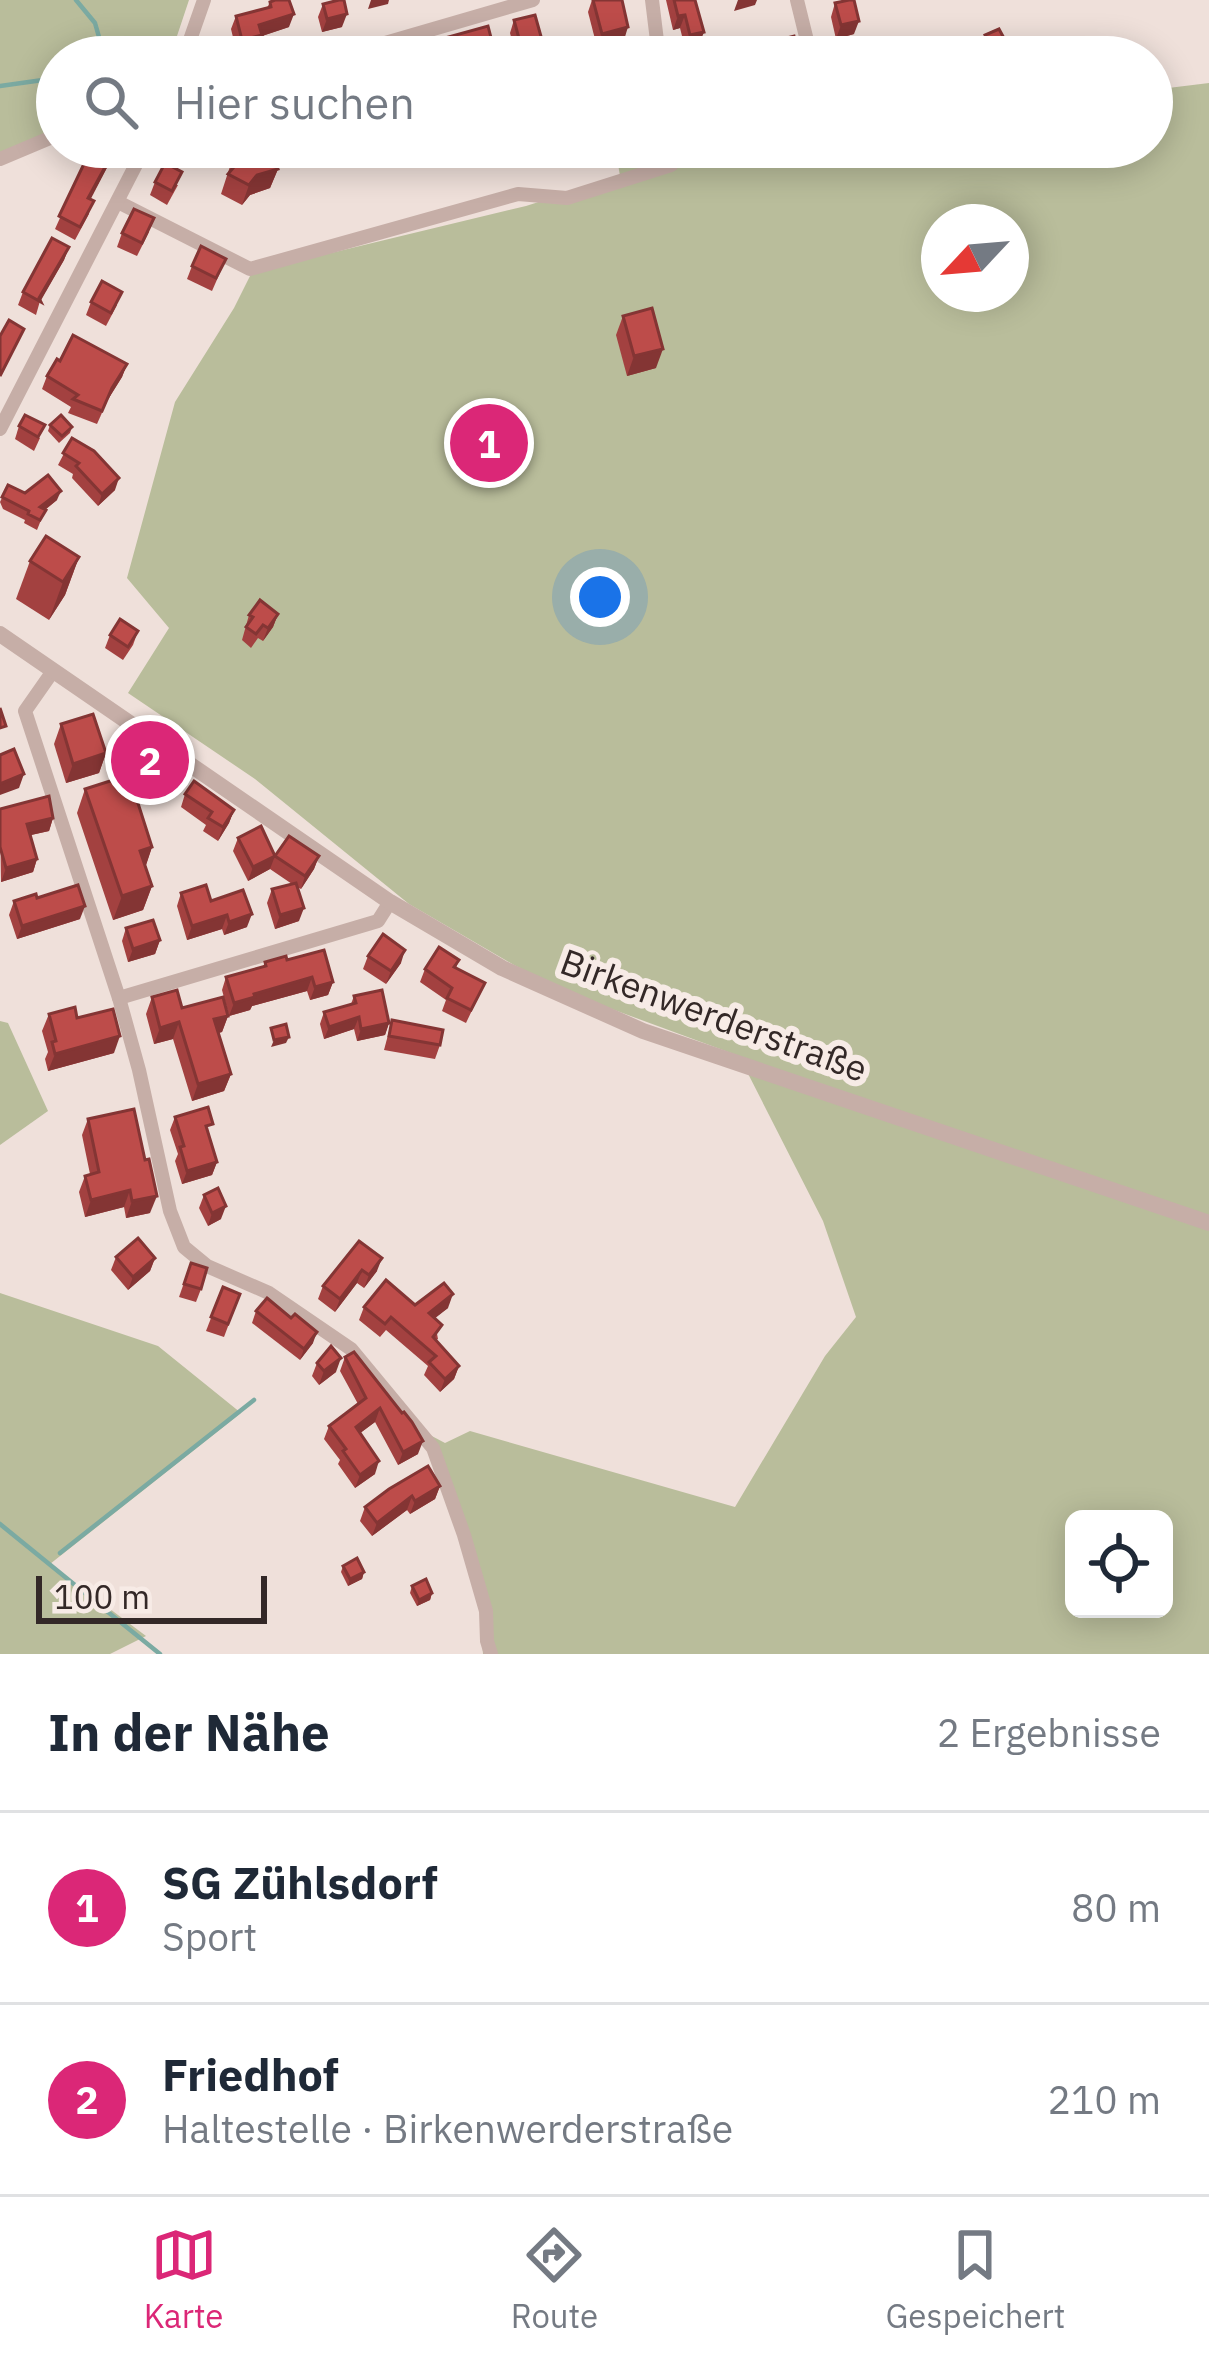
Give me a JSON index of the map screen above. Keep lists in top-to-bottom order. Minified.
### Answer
{"streets":{"street":["Birkenwerderstraße"]},"scale_bar":"100 m","north":"bottom left","page":{"search":"Hier suchen","pins":["1","2"],"scale":"100 m","heading":["In der Nähe","2 Ergebnisse"],"list":[{"mark":"1","name":"SG Zühlsdorf","note":"Sport","value":"80 m"},{"mark":"2","name":"Friedhof","note":"Haltestelle · Birkenwerderstraße","value":"210 m"}],"nav":["Karte","Route","Gespeichert"]}}
